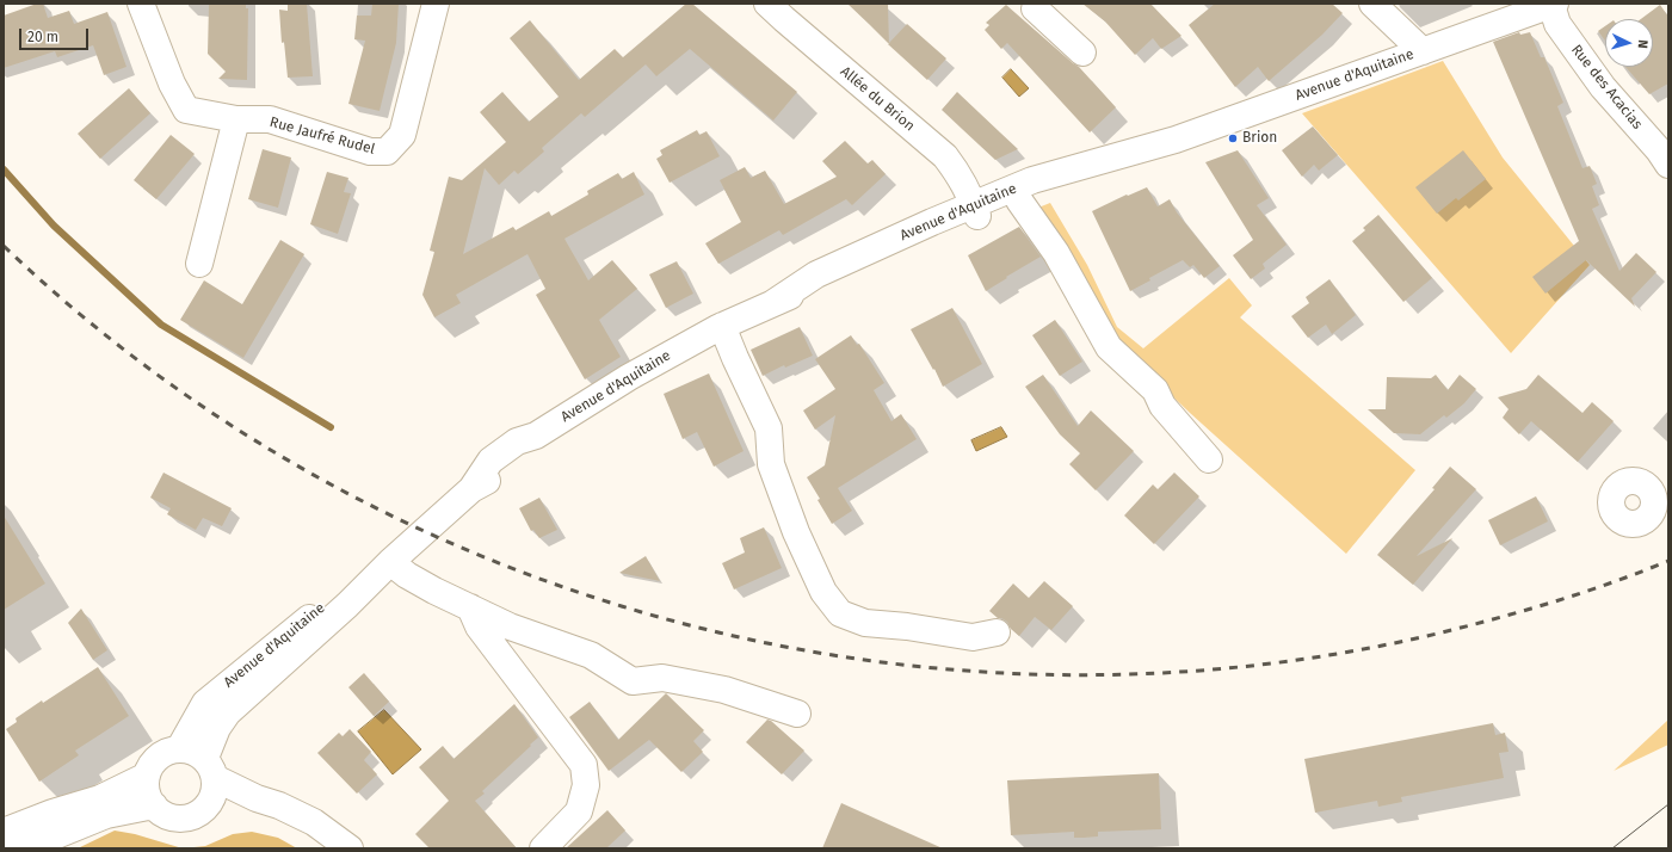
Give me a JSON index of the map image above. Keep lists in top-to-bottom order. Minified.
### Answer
{"streets":{"street":["Avenue d'Aquitaine","Rue des Acacias","Allée du Brion","Rue Jaufré Rudel"]},"crossings":[["Avenue d'Aquitaine","Rue des Acacias"],["Avenue d'Aquitaine","Allée du Brion"]],"places":["Brion"],"scale_bar":"20 m","north":"right"}
